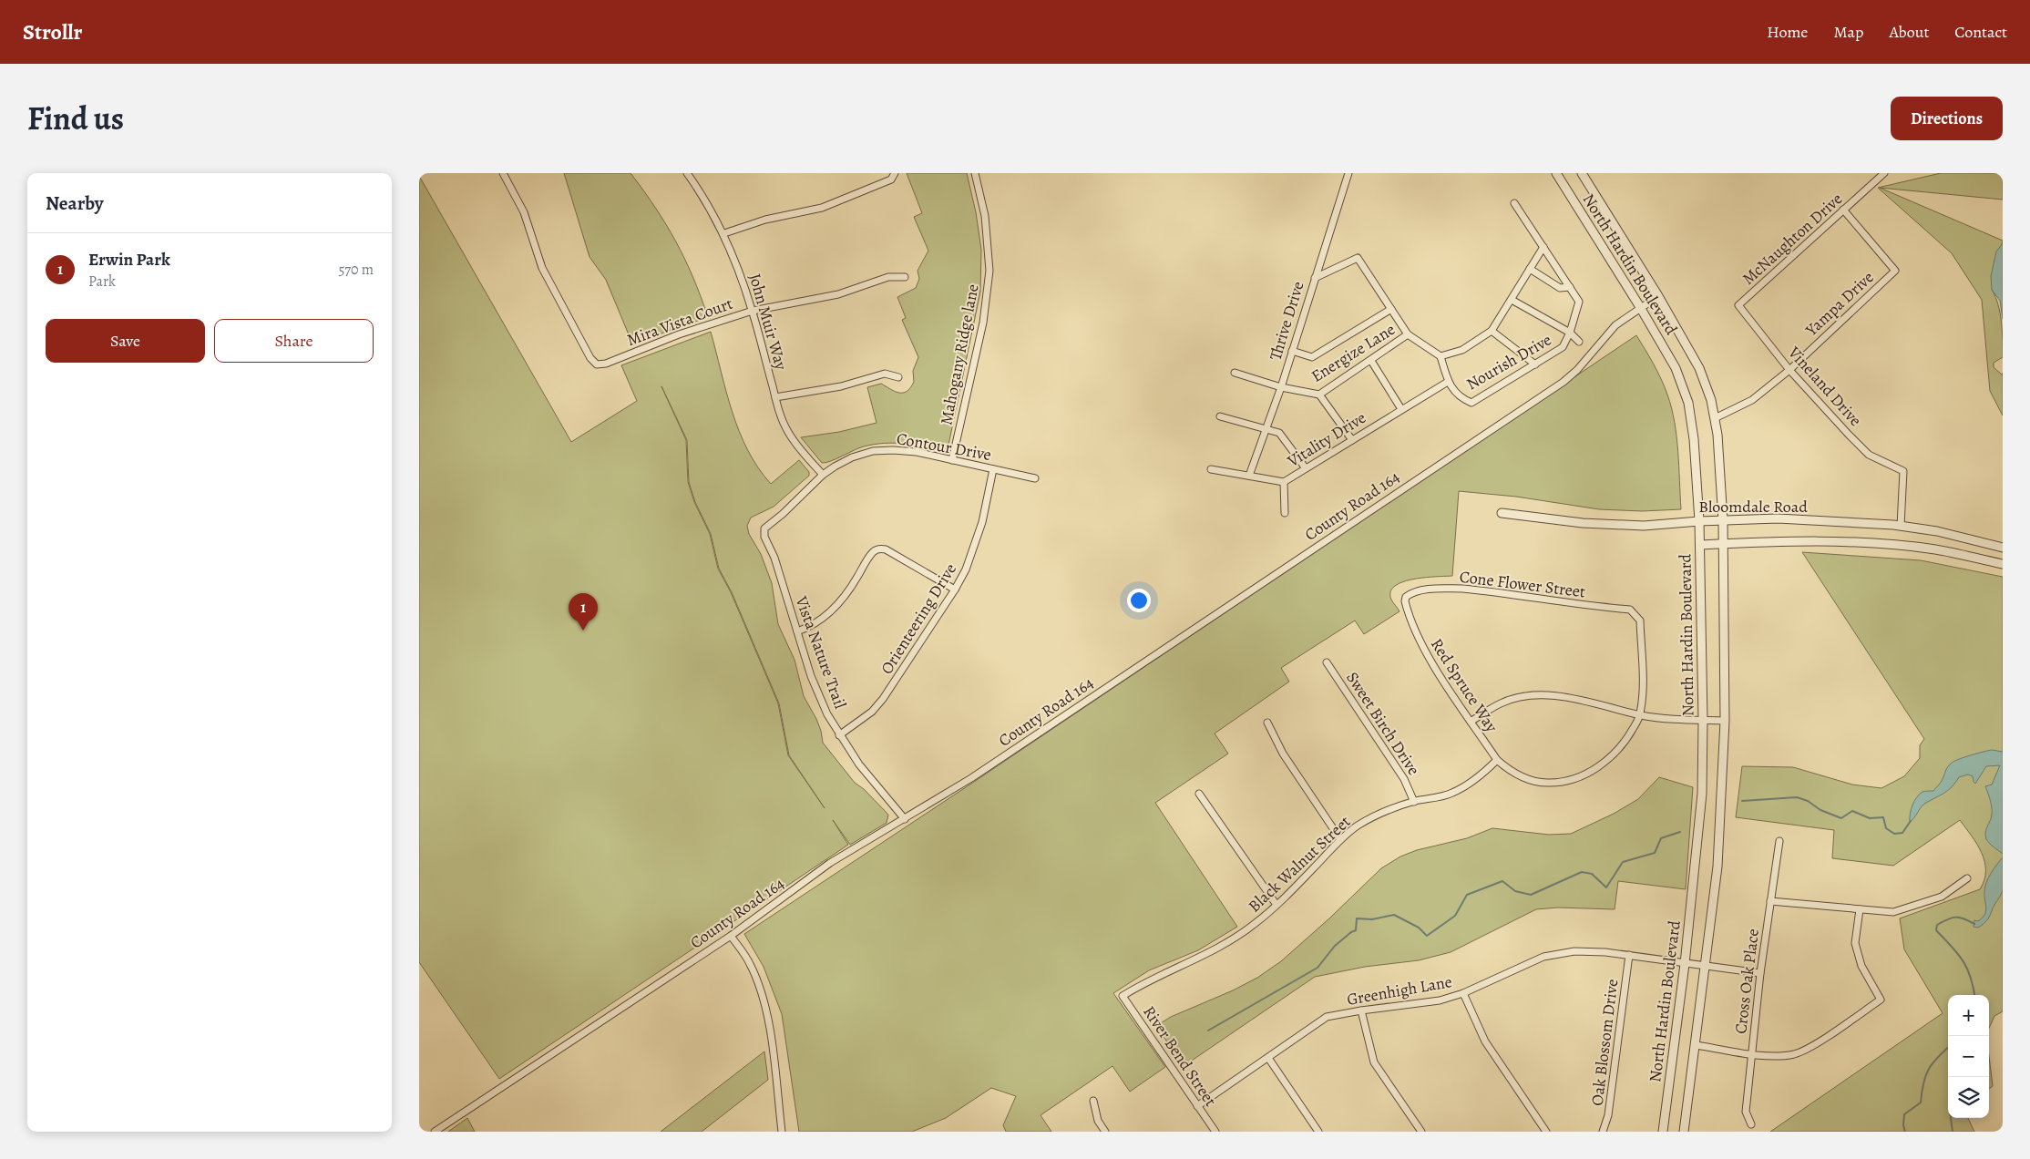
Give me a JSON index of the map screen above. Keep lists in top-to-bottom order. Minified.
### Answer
{"streets":{"street":["McNaughton Drive","North Hardin Boulevard","Yampa Drive","Thrive Drive","Mira Vista Court","John Muir Way","Energize Lane","Mahogany Ridge lane","Nourish Drive","Vineland Drive","Vitality Drive","Contour Drive","County Road 164","Bloomdale Road","Cone Flower Street","Orienteering Drive","Vista Nature Trail","Red Spruce Way","Sweet Birch Drive","Black Walnut Street","Cross Oak Place","Greenhigh Lane","Oak Blossom Drive","River Bend Street"]},"crossings":[["McNaughton Drive","Yampa Drive"],["McNaughton Drive","Vineland Drive"],["North Hardin Boulevard","Yampa Drive"],["North Hardin Boulevard","County Road 164"],["North Hardin Boulevard","Bloomdale Road"],["North Hardin Boulevard","Greenhigh Lane"],["Yampa Drive","Vineland Drive"],["Thrive Drive","Energize Lane"],["Thrive Drive","Vitality Drive"],["Mira Vista Court","John Muir Way"],["John Muir Way","Contour Drive"],["Mahogany Ridge lane","Contour Drive"],["Nourish Drive","Vitality Drive"],["Vineland Drive","Bloomdale Road"],["Contour Drive","Orienteering Drive"],["Contour Drive","Vista Nature Trail"],["County Road 164","Vista Nature Trail"],["Cone Flower Street","Red Spruce Way"],["Orienteering Drive","Vista Nature Trail"],["Red Spruce Way","Black Walnut Street"],["Sweet Birch Drive","Black Walnut Street"],["Black Walnut Street","River Bend Street"],["Cross Oak Place","Greenhigh Lane"],["Greenhigh Lane","Oak Blossom Drive"],["Greenhigh Lane","River Bend Street"]],"page":{"header":"Strollr","nav":["Home","Map","About","Contact"],"title":"Find us","buttons":["Directions",["Save","Share"]],"heading":"Nearby","list":[{"mark":"1","name":"Erwin Park","note":"Park","value":"570 m"}],"pins":"1","map_buttons":["+","−"]}}
